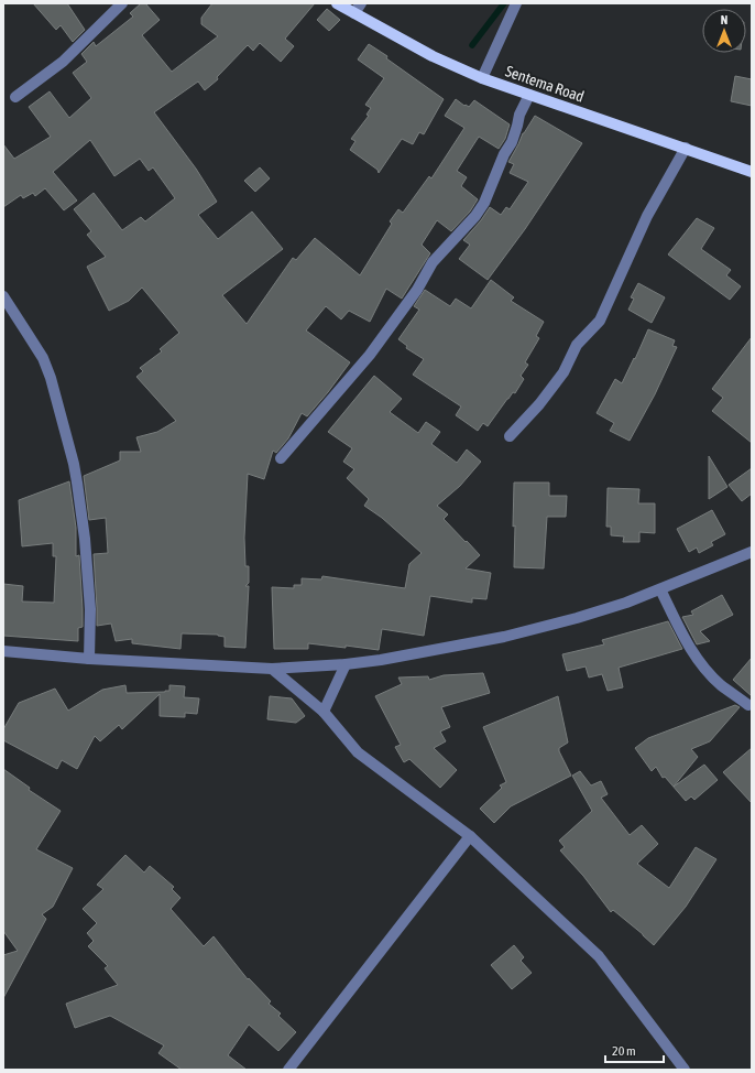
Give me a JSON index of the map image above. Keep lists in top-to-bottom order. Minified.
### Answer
{"streets":{"main road":["Sentema Road"]},"scale_bar":"20 m","north":"top"}
